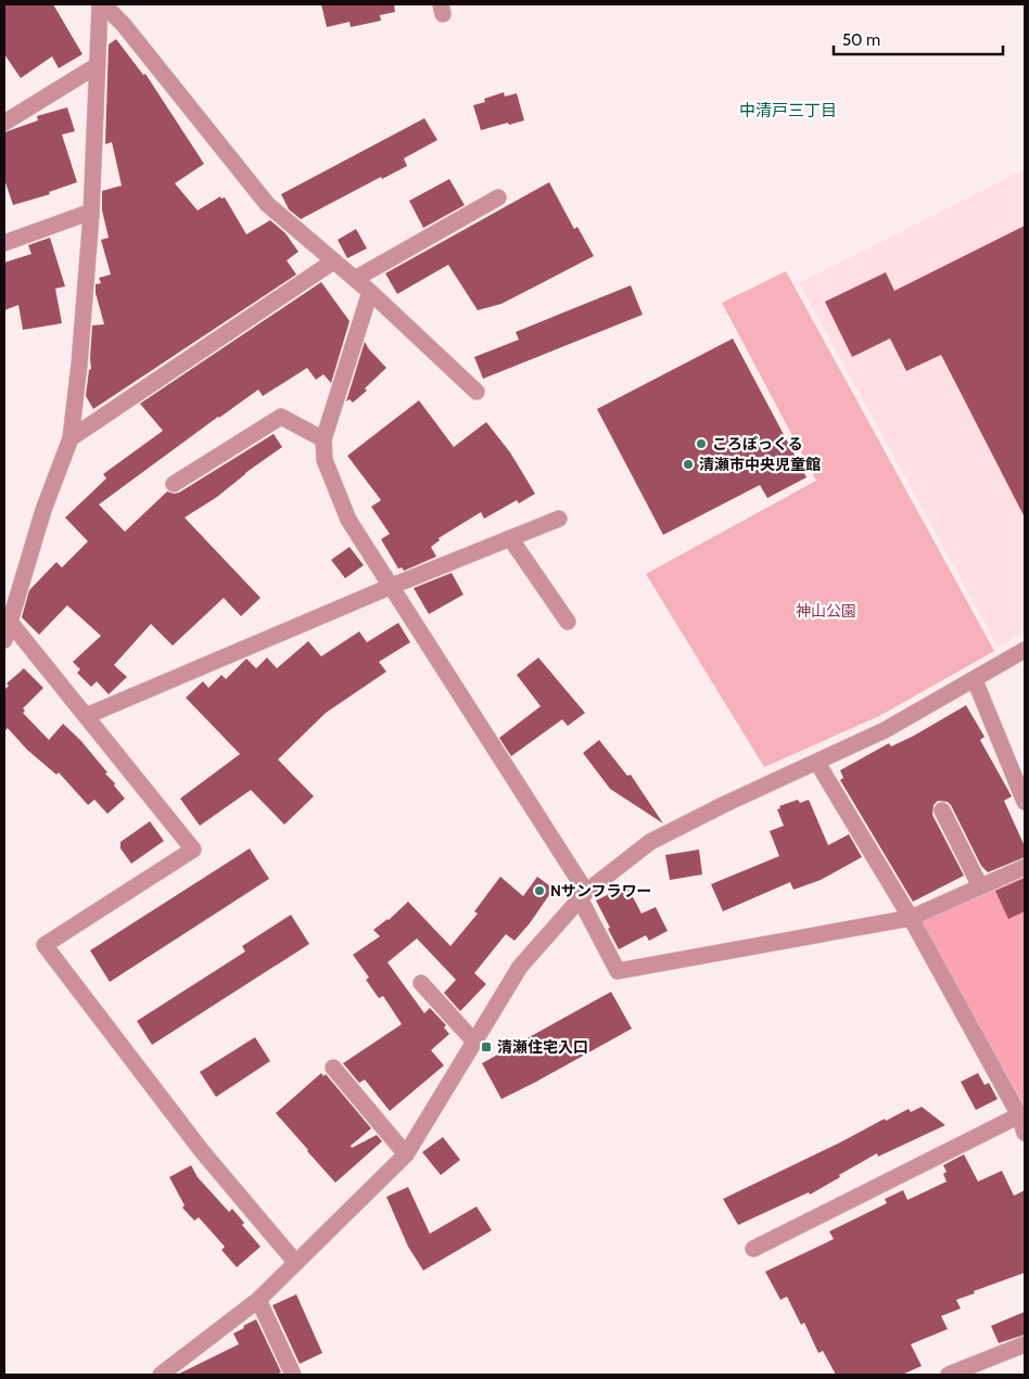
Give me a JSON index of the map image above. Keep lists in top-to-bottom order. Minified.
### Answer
{"districts":["中清戸三丁目"],"parks":["神山公園"],"places":{"other":["ころぽっくる","清瀬市中央児童館","Nサンフラワー"],"transit":["清瀬住宅入口"]},"scale_bar":"50 m"}
